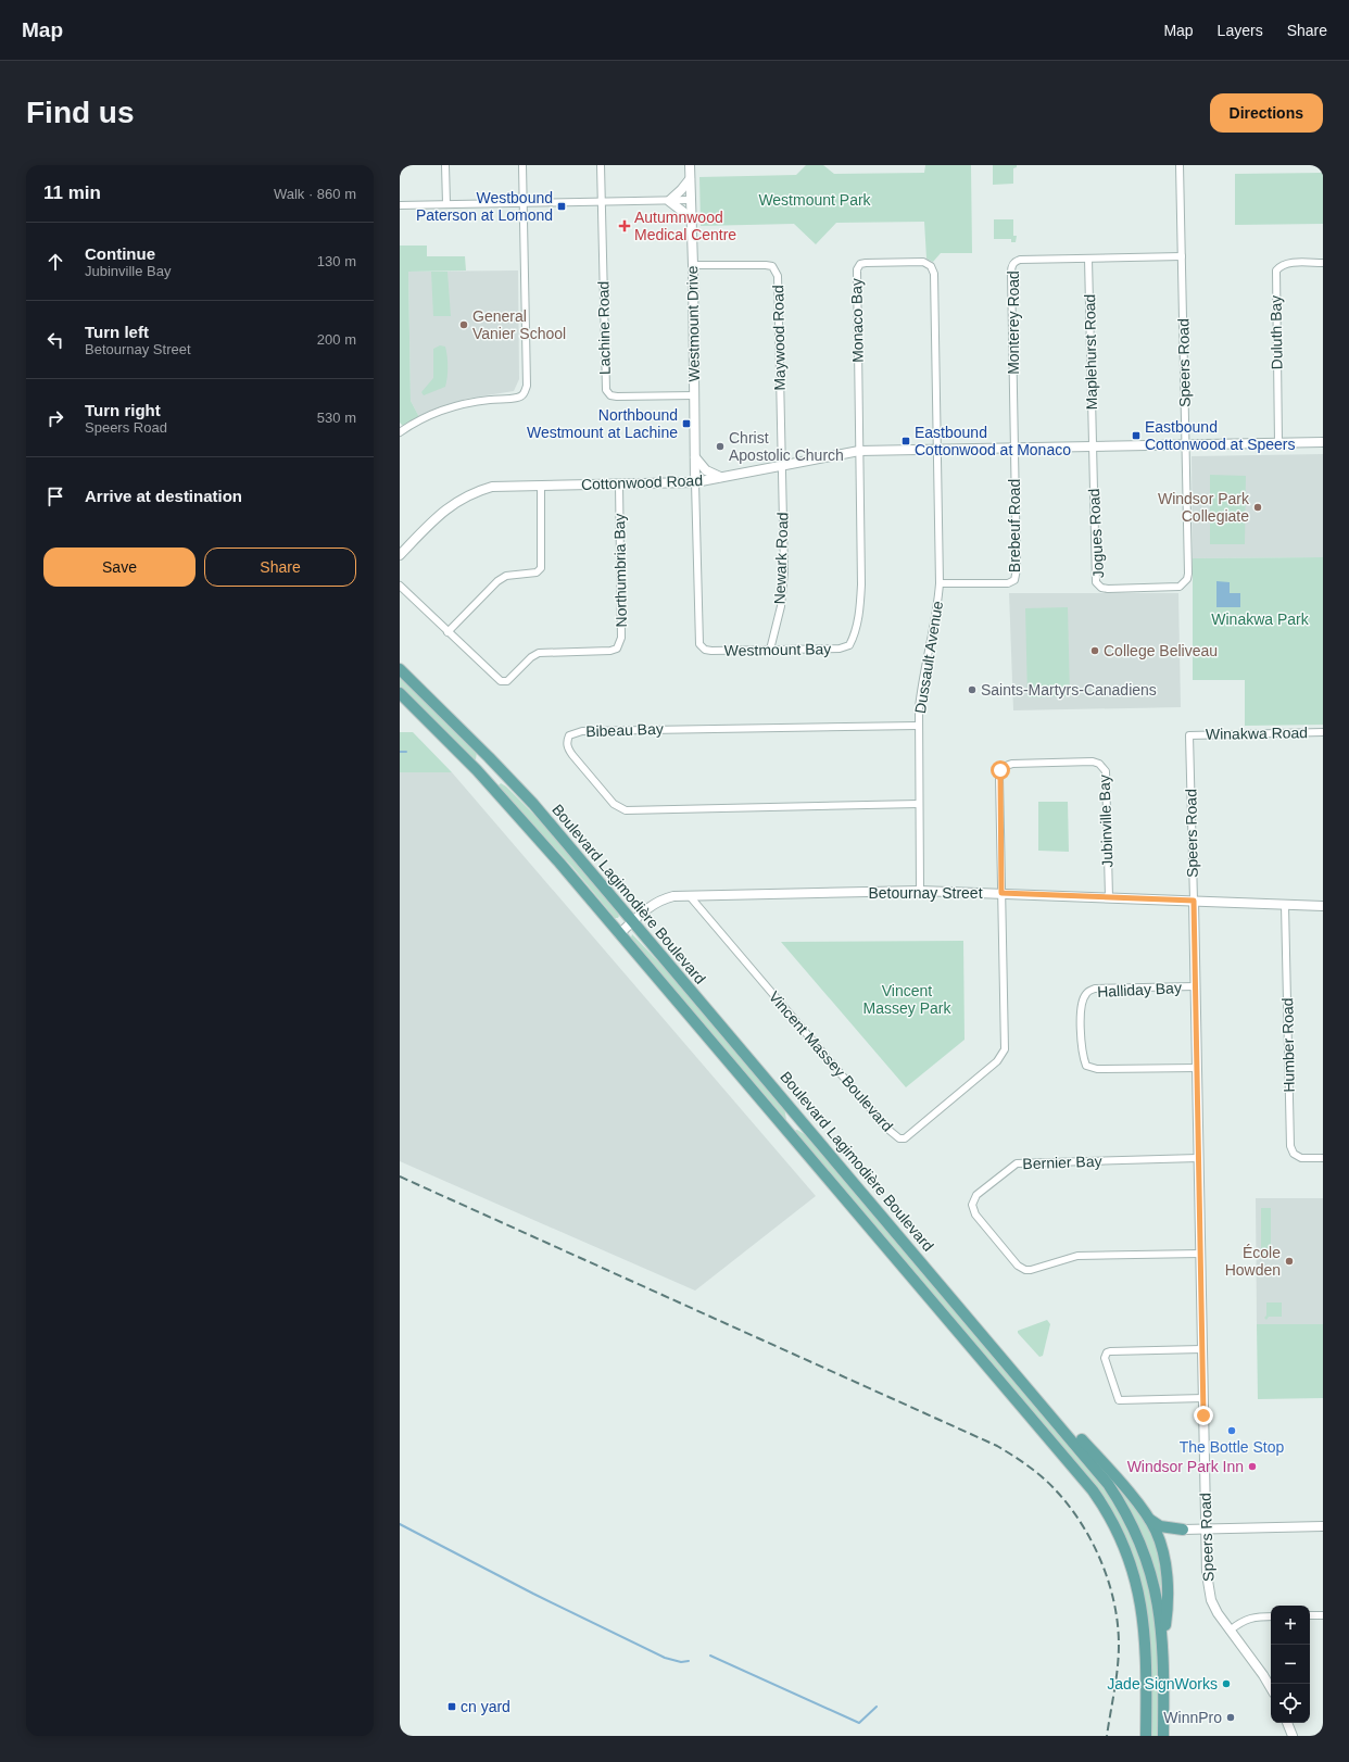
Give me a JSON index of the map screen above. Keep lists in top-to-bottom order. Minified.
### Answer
{"streets":{"main road":["Boulevard Lagimodière Boulevard"],"street":["Monaco Bay","Monterey Road","Westmount Drive","Lachine Road","Duluth Bay","Maywood Road","Maplehurst Road","Speers Road","Cottonwood Road","Brebeuf Road","Jogues Road","Newark Road","Northumbria Bay","Westmount Bay","Dussault Avenue","Bibeau Bay","Winakwa Road","Jubinville Bay","Betournay Street","Halliday Bay","Humber Road","Vincent Massey Boulevard","Bernier Bay"]},"crossings":[["Monaco Bay","Cottonwood Road"],["Monaco Bay","Westmount Bay"],["Monaco Bay","Dussault Avenue"],["Monterey Road","Maplehurst Road"],["Monterey Road","Speers Road"],["Monterey Road","Cottonwood Road"],["Monterey Road","Brebeuf Road"],["Westmount Drive","Lachine Road"],["Westmount Drive","Maywood Road"],["Westmount Drive","Cottonwood Road"],["Westmount Drive","Westmount Bay"],["Duluth Bay","Cottonwood Road"],["Maywood Road","Cottonwood Road"],["Maywood Road","Newark Road"],["Maplehurst Road","Cottonwood Road"],["Maplehurst Road","Jogues Road"],["Speers Road","Cottonwood Road"],["Speers Road","Jogues Road"],["Speers Road","Winakwa Road"],["Speers Road","Betournay Street"],["Speers Road","Halliday Bay"],["Speers Road","Bernier Bay"],["Cottonwood Road","Brebeuf Road"],["Cottonwood Road","Jogues Road"],["Cottonwood Road","Newark Road"],["Cottonwood Road","Northumbria Bay"],["Cottonwood Road","Westmount Bay"],["Cottonwood Road","Dussault Avenue"],["Brebeuf Road","Dussault Avenue"],["Newark Road","Westmount Bay"],["Dussault Avenue","Bibeau Bay"],["Dussault Avenue","Betournay Street"],["Jubinville Bay","Betournay Street"],["Jubinville Bay","Vincent Massey Boulevard"],["Betournay Street","Boulevard Lagimodière Boulevard"],["Betournay Street","Humber Road"],["Betournay Street","Vincent Massey Boulevard"]],"parks":["Westmount Park","Winakwa Park","Vincent Massey Park"],"places":{"transit":["Westbound Paterson at Lomond","Northbound Westmount at Lachine","Eastbound Cottonwood at Speers","Eastbound Cottonwood at Monaco","cn yard"],"health":["Autumnwood Medical Centre"],"other":["General Vanier School","Christ Apostolic Church","Windsor Park Collegiate","College Beliveau","Saints-Martyrs-Canadiens","École Howden","The Bottle Stop","Windsor Park Inn","Jade SignWorks","WinnPro"]},"page":{"header":"Map","nav":["Map","Layers","Share"],"buttons":["Directions",["Save","Share"]],"title":"Find us","heading":["11 min","Walk · 860 m"],"list":[["Continue","Jubinville Bay","130 m"],["Turn left","Betournay Street","200 m"],["Turn right","Speers Road","530 m"],"Arrive at destination"],"map_buttons":["+","−"]}}
